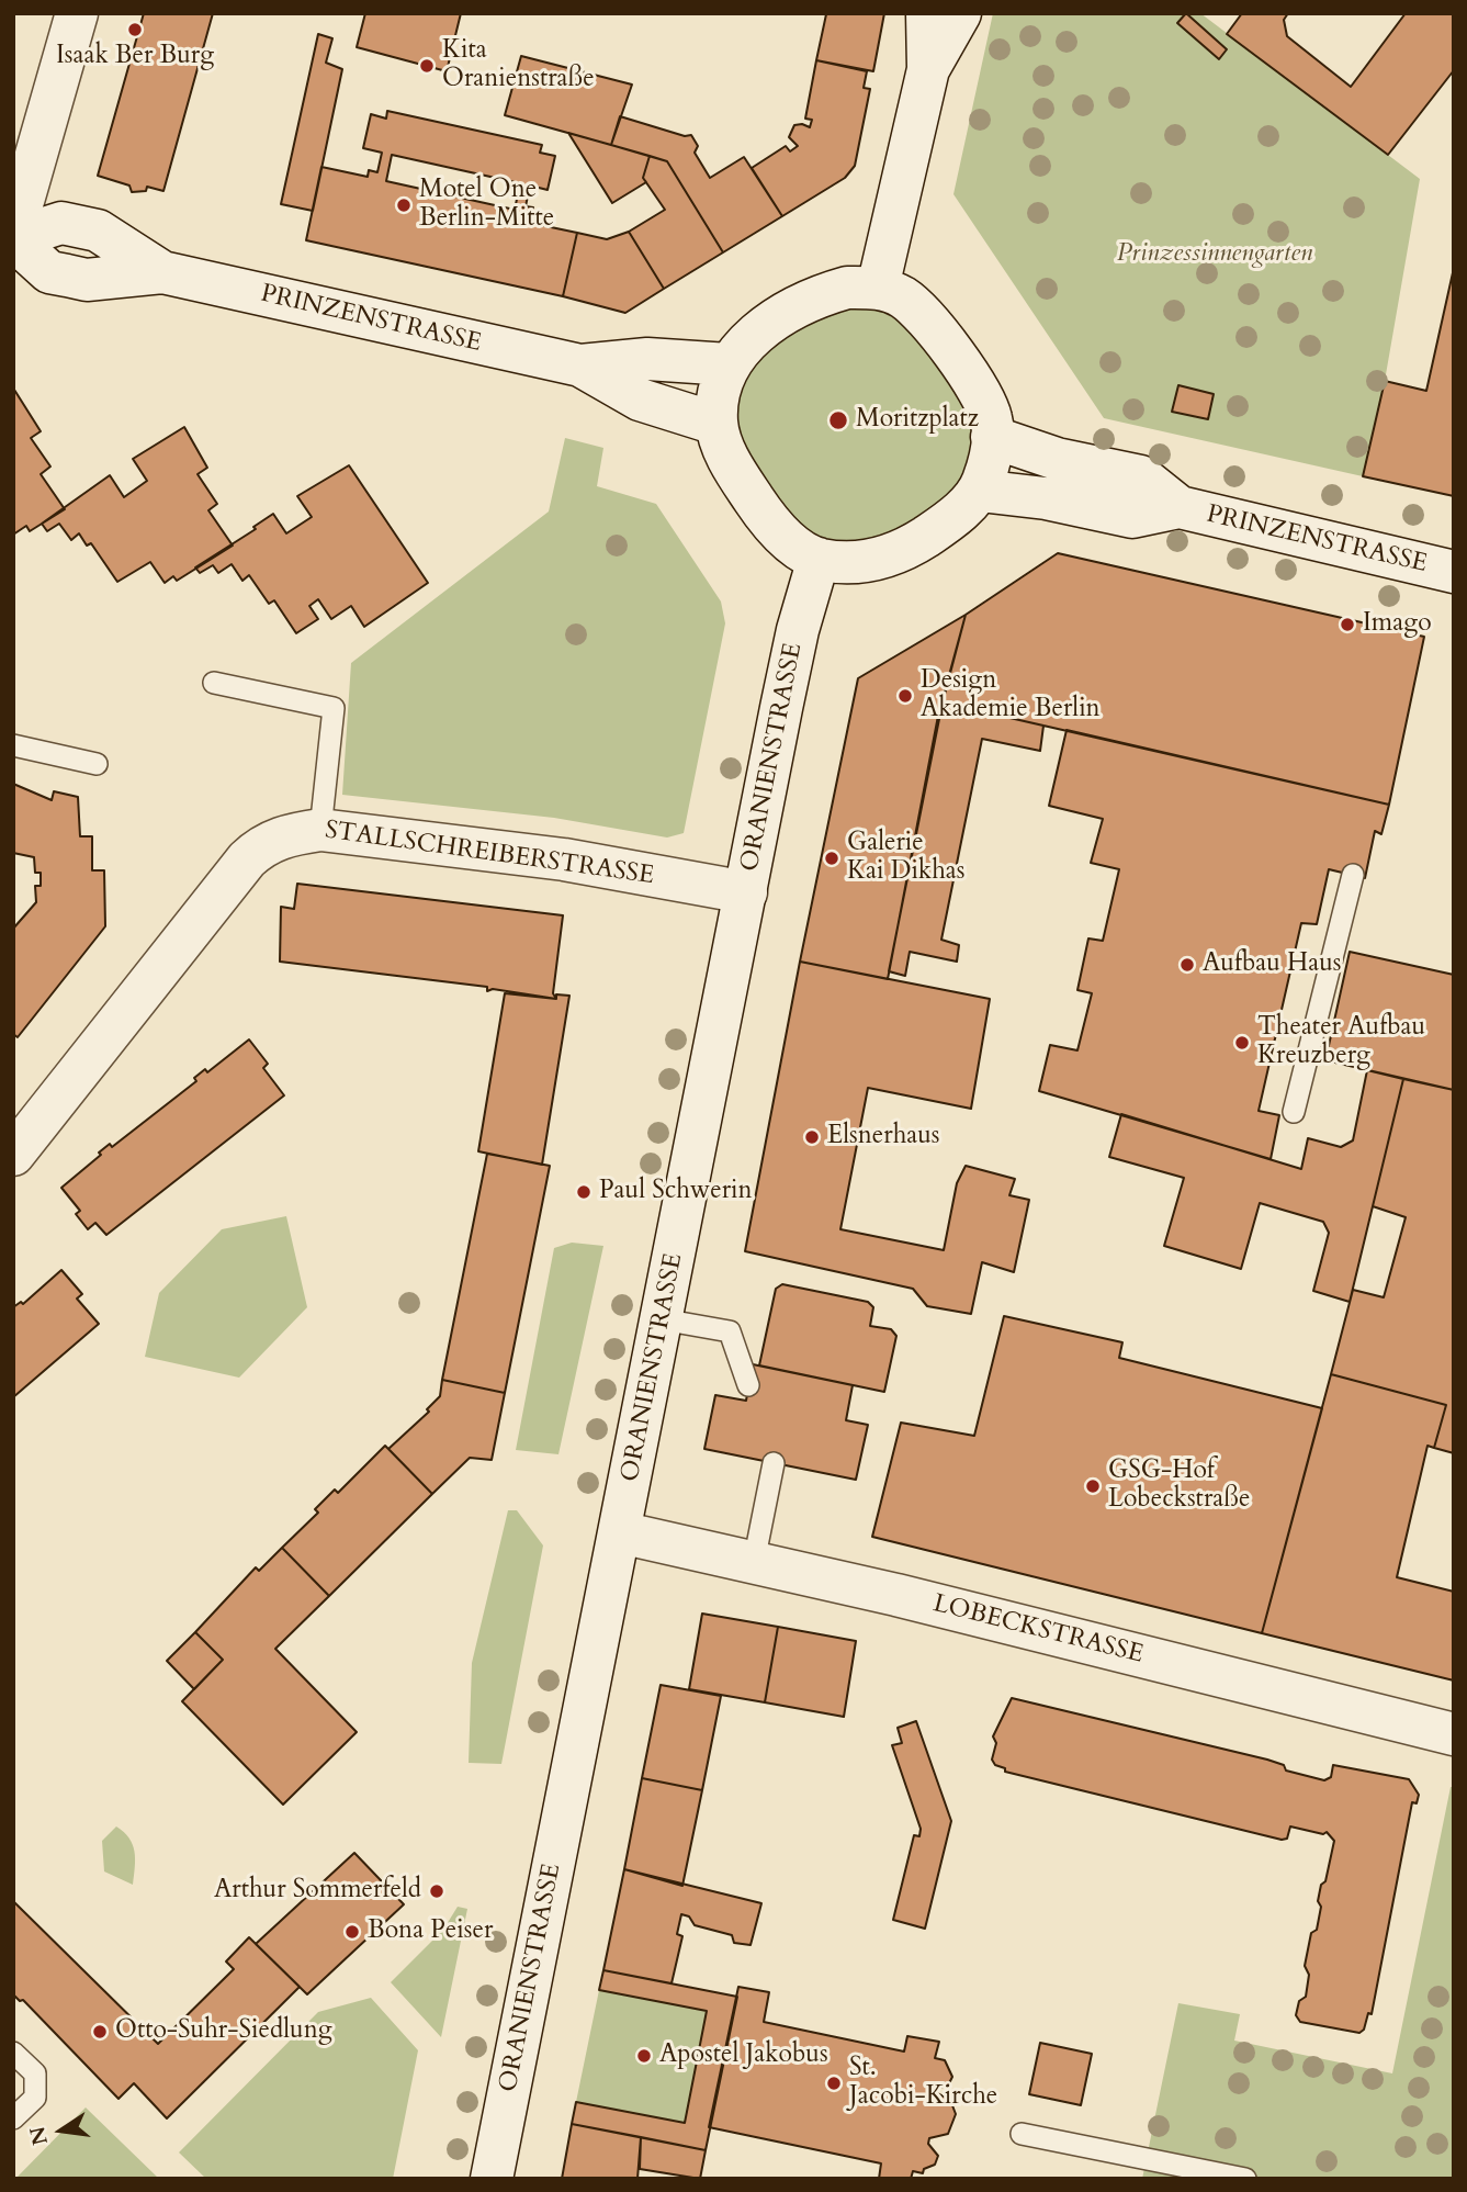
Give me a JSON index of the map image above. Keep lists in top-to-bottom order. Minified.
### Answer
{"streets":{"main road":["PRINZENSTRASSE","ORANIENSTRASSE","STALLSCHREIBERSTRASSE","LOBECKSTRASSE"]},"crossings":[["PRINZENSTRASSE","ORANIENSTRASSE"],["ORANIENSTRASSE","STALLSCHREIBERSTRASSE"],["ORANIENSTRASSE","LOBECKSTRASSE"]],"parks":["Prinzessinnengarten"],"places":["Isaak Ber Burg","Kita Oranienstraße","Motel One Berlin-Mitte","Moritzplatz","Imago","Design Akademie Berlin","Galerie Kai Dikhas","Aufbau Haus","Theater Aufbau Kreuzberg","Elsnerhaus","Paul Schwerin","GSG-Hof Lobeckstraße","Arthur Sommerfeld","Bona Peiser","Otto-Suhr-Siedlung","Apostel Jakobus","St. Jacobi-Kirche"],"north":"left"}
